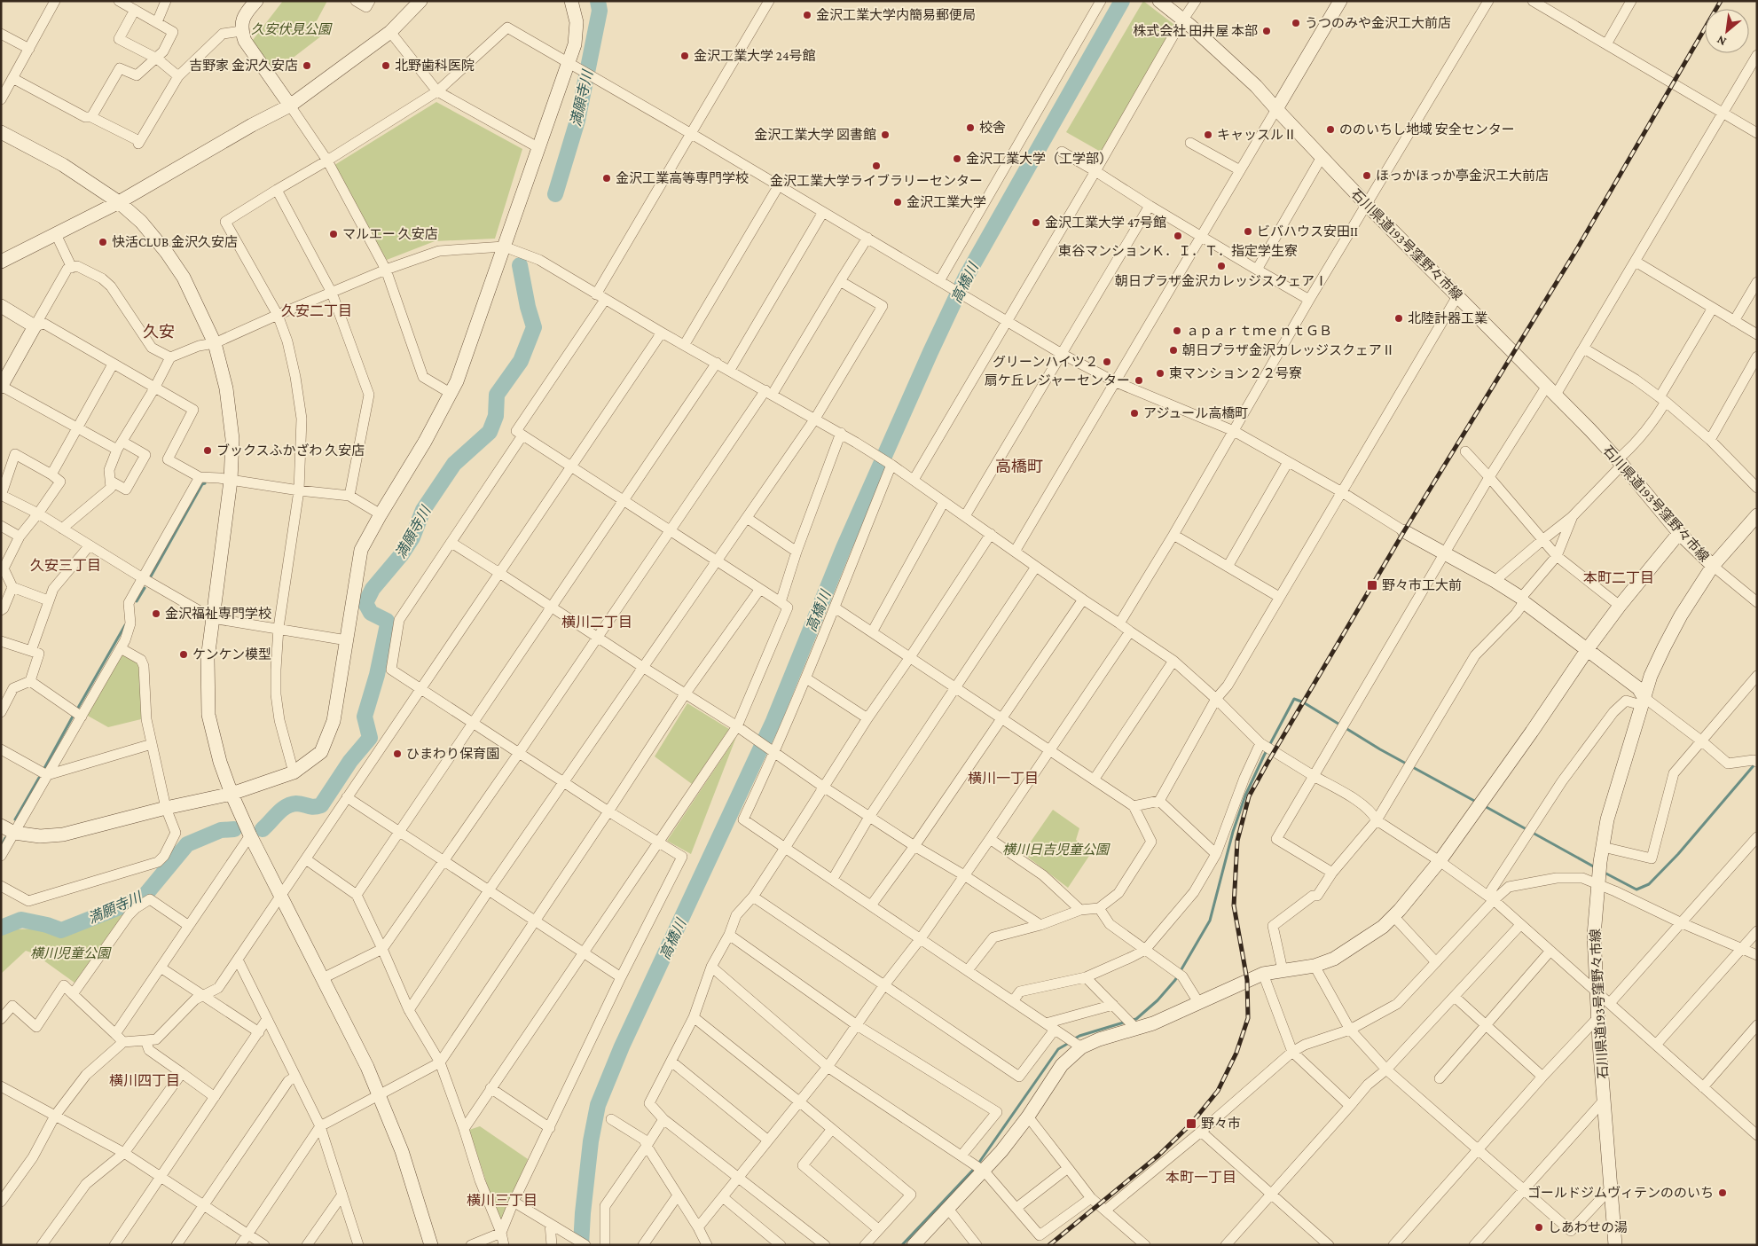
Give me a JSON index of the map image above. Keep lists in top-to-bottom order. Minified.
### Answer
{"streets":{"street":["石川県道193号窪野々市線"]},"districts":["久安二丁目","久安","高橋町","久安三丁目","本町二丁目","横川二丁目","横川一丁目","横川四丁目","本町一丁目","横川三丁目"],"water":["満願寺川","高橋川"],"parks":["久安伏見公園","横川日吉児童公園","横川児童公園"],"places":{"other":["金沢工業大学内簡易郵便局","うつのみや金沢工大前店","株式会社 田井屋 本部","金沢工業大学 24号館","吉野家 金沢久安店","北野歯科医院","校舎","ののいちし地域 安全センター","金沢工業大学 図書館","キャッスルⅡ","金沢工業大学（工学部）","金沢工業大学ライブラリーセンター","ほっかほっか亭金沢エ大前店","金沢工業高等専門学校","金沢工業大学","金沢工業大学 47号館","ビバハウス安田II","マルエー 久安店","東谷マンションＫ．Ｉ．Ｔ．指定学生寮","快活CLUB 金沢久安店","朝日プラザ金沢カレッジスクェアⅠ","北陸計器工業","ａｐａｒｔｍｅｎｔＧＢ","朝日プラザ金沢カレッジスクェアⅡ","グリーンハイツ２","東マンション２２号寮","扇ケ丘レジャーセンター","アジュール高橋町","ブックスふかざわ 久安店","金沢福祉専門学校","ケンケン模型","ひまわり保育園","ゴールドジムヴィテンののいち","しあわせの湯"],"transit":["野々市工大前","野々市"]},"north":"bottom left"}
